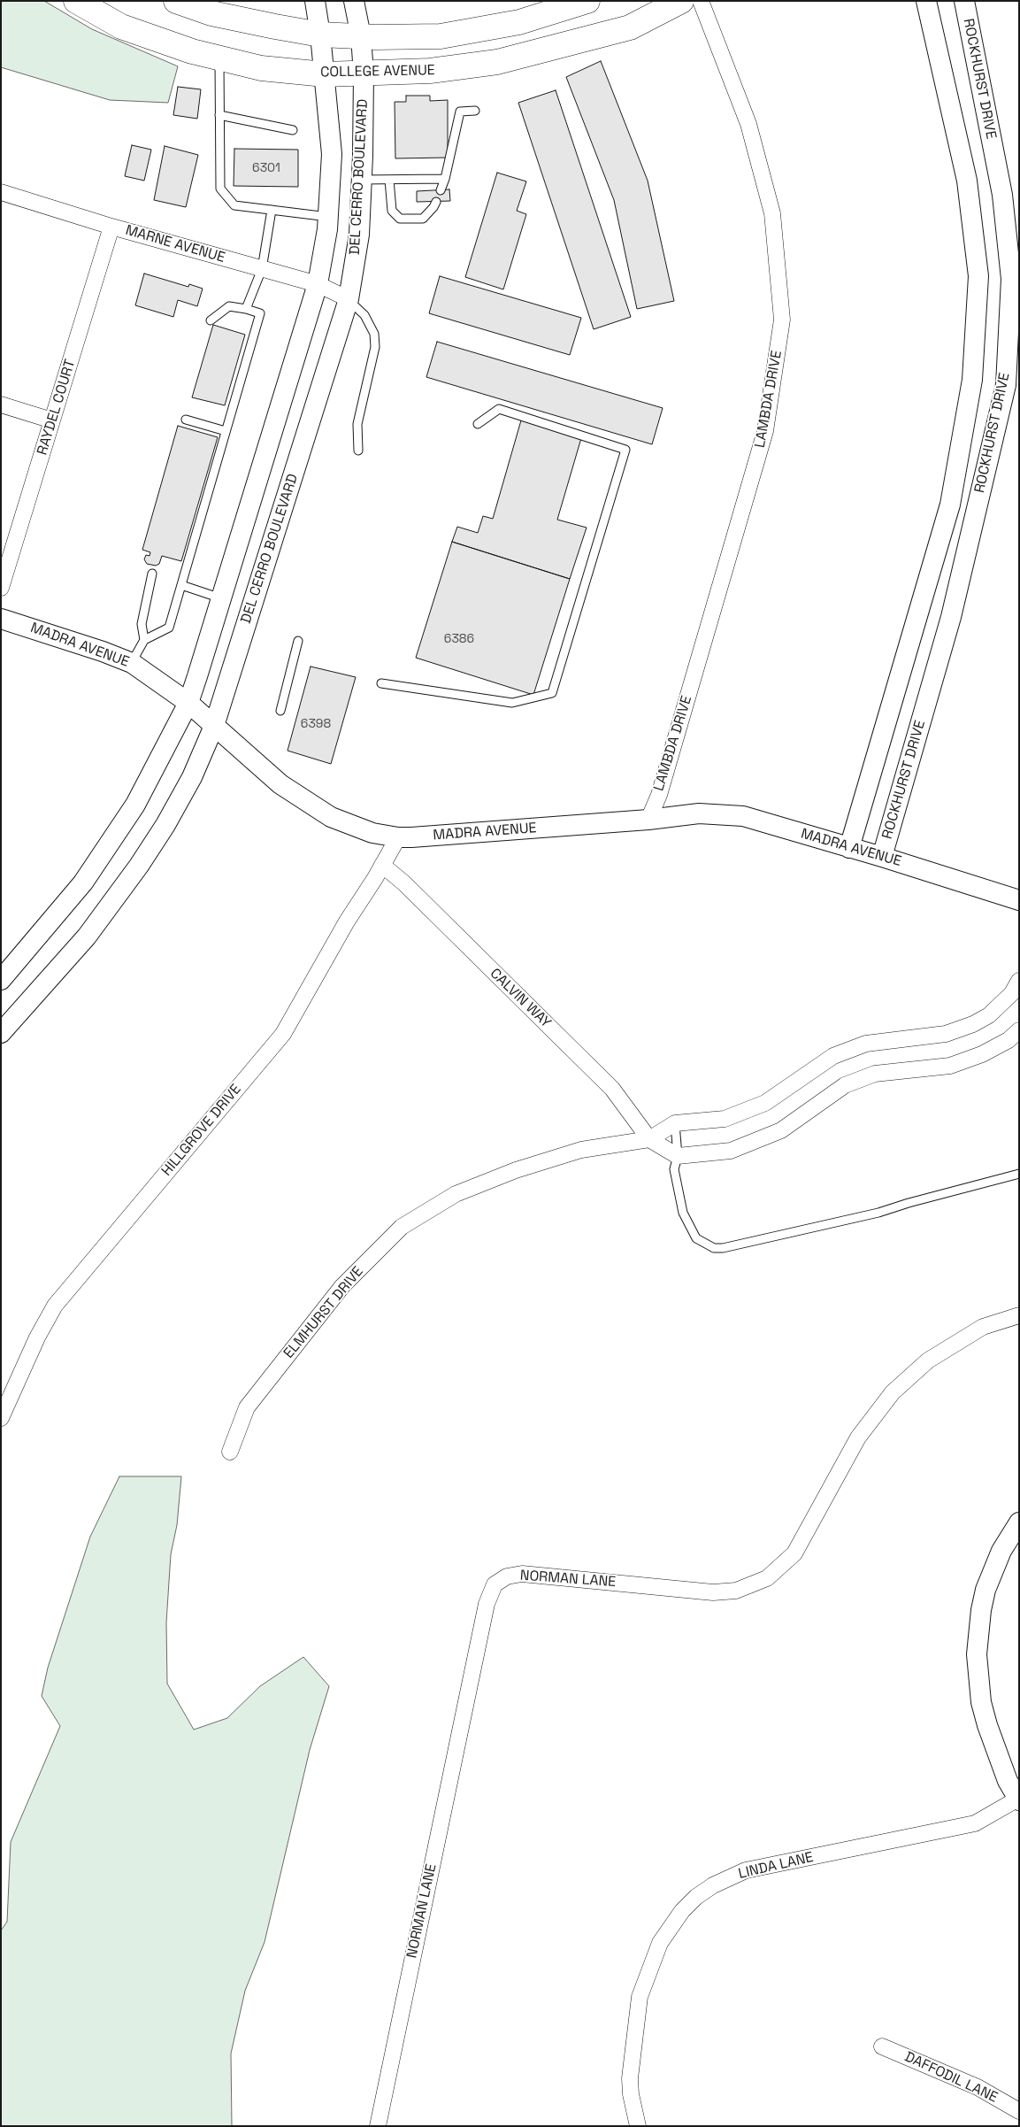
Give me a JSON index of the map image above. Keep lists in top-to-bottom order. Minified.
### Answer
{"streets":{"main road":["COLLEGE AVENUE"],"street":["ROCKHURST DRIVE","DEL CERRO BOULEVARD","MARNE AVENUE","LAMBDA DRIVE","RAYDEL COURT","MADRA AVENUE","CALVIN WAY","HILLGROVE DRIVE","ELMHURST DRIVE","NORMAN LANE","LINDA LANE","DAFFODIL LANE"]},"crossings":[["COLLEGE AVENUE","DEL CERRO BOULEVARD"],["ROCKHURST DRIVE","MADRA AVENUE"],["DEL CERRO BOULEVARD","MARNE AVENUE"],["DEL CERRO BOULEVARD","MADRA AVENUE"],["MARNE AVENUE","RAYDEL COURT"],["LAMBDA DRIVE","MADRA AVENUE"],["MADRA AVENUE","HILLGROVE DRIVE"],["CALVIN WAY","HILLGROVE DRIVE"],["CALVIN WAY","ELMHURST DRIVE"]],"house_numbers":["6301","6386","6398"]}
